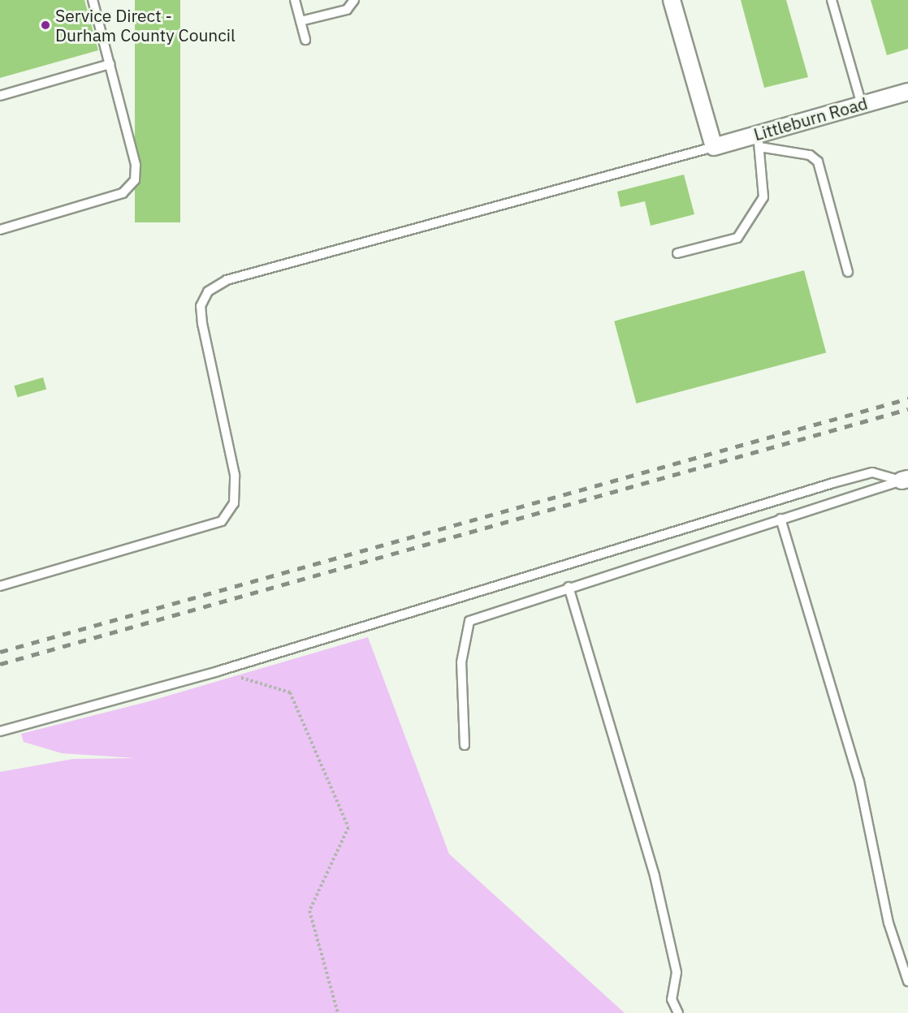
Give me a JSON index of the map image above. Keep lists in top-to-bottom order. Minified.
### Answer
{"streets":{"street":["Littleburn Road"]},"places":["Service Direct - Durham County Council"]}
